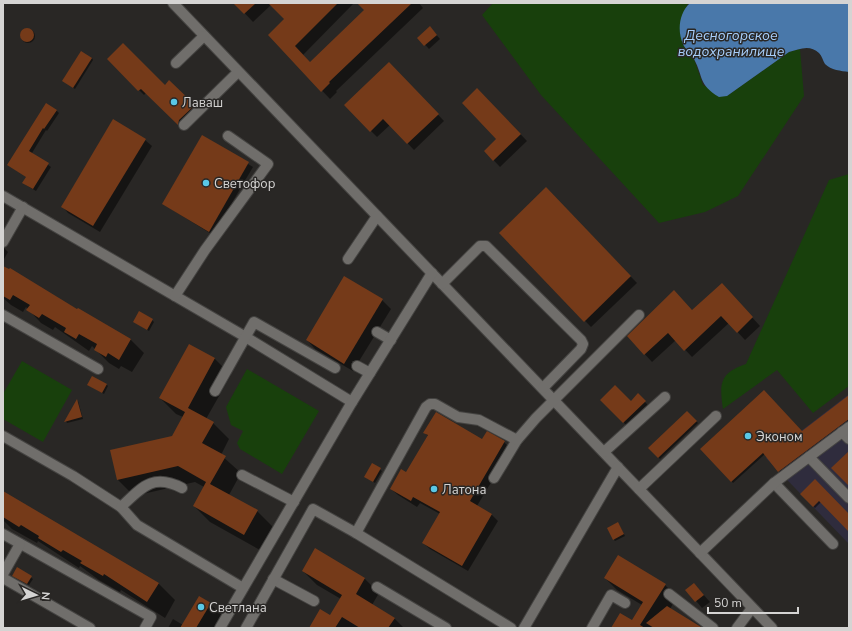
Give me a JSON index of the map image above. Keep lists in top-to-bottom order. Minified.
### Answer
{"water":["Десногорское водохранилище"],"places":["Лаваш","Светофор","Эконом","Латона","Светлана"],"scale_bar":"50 m","north":"right"}
